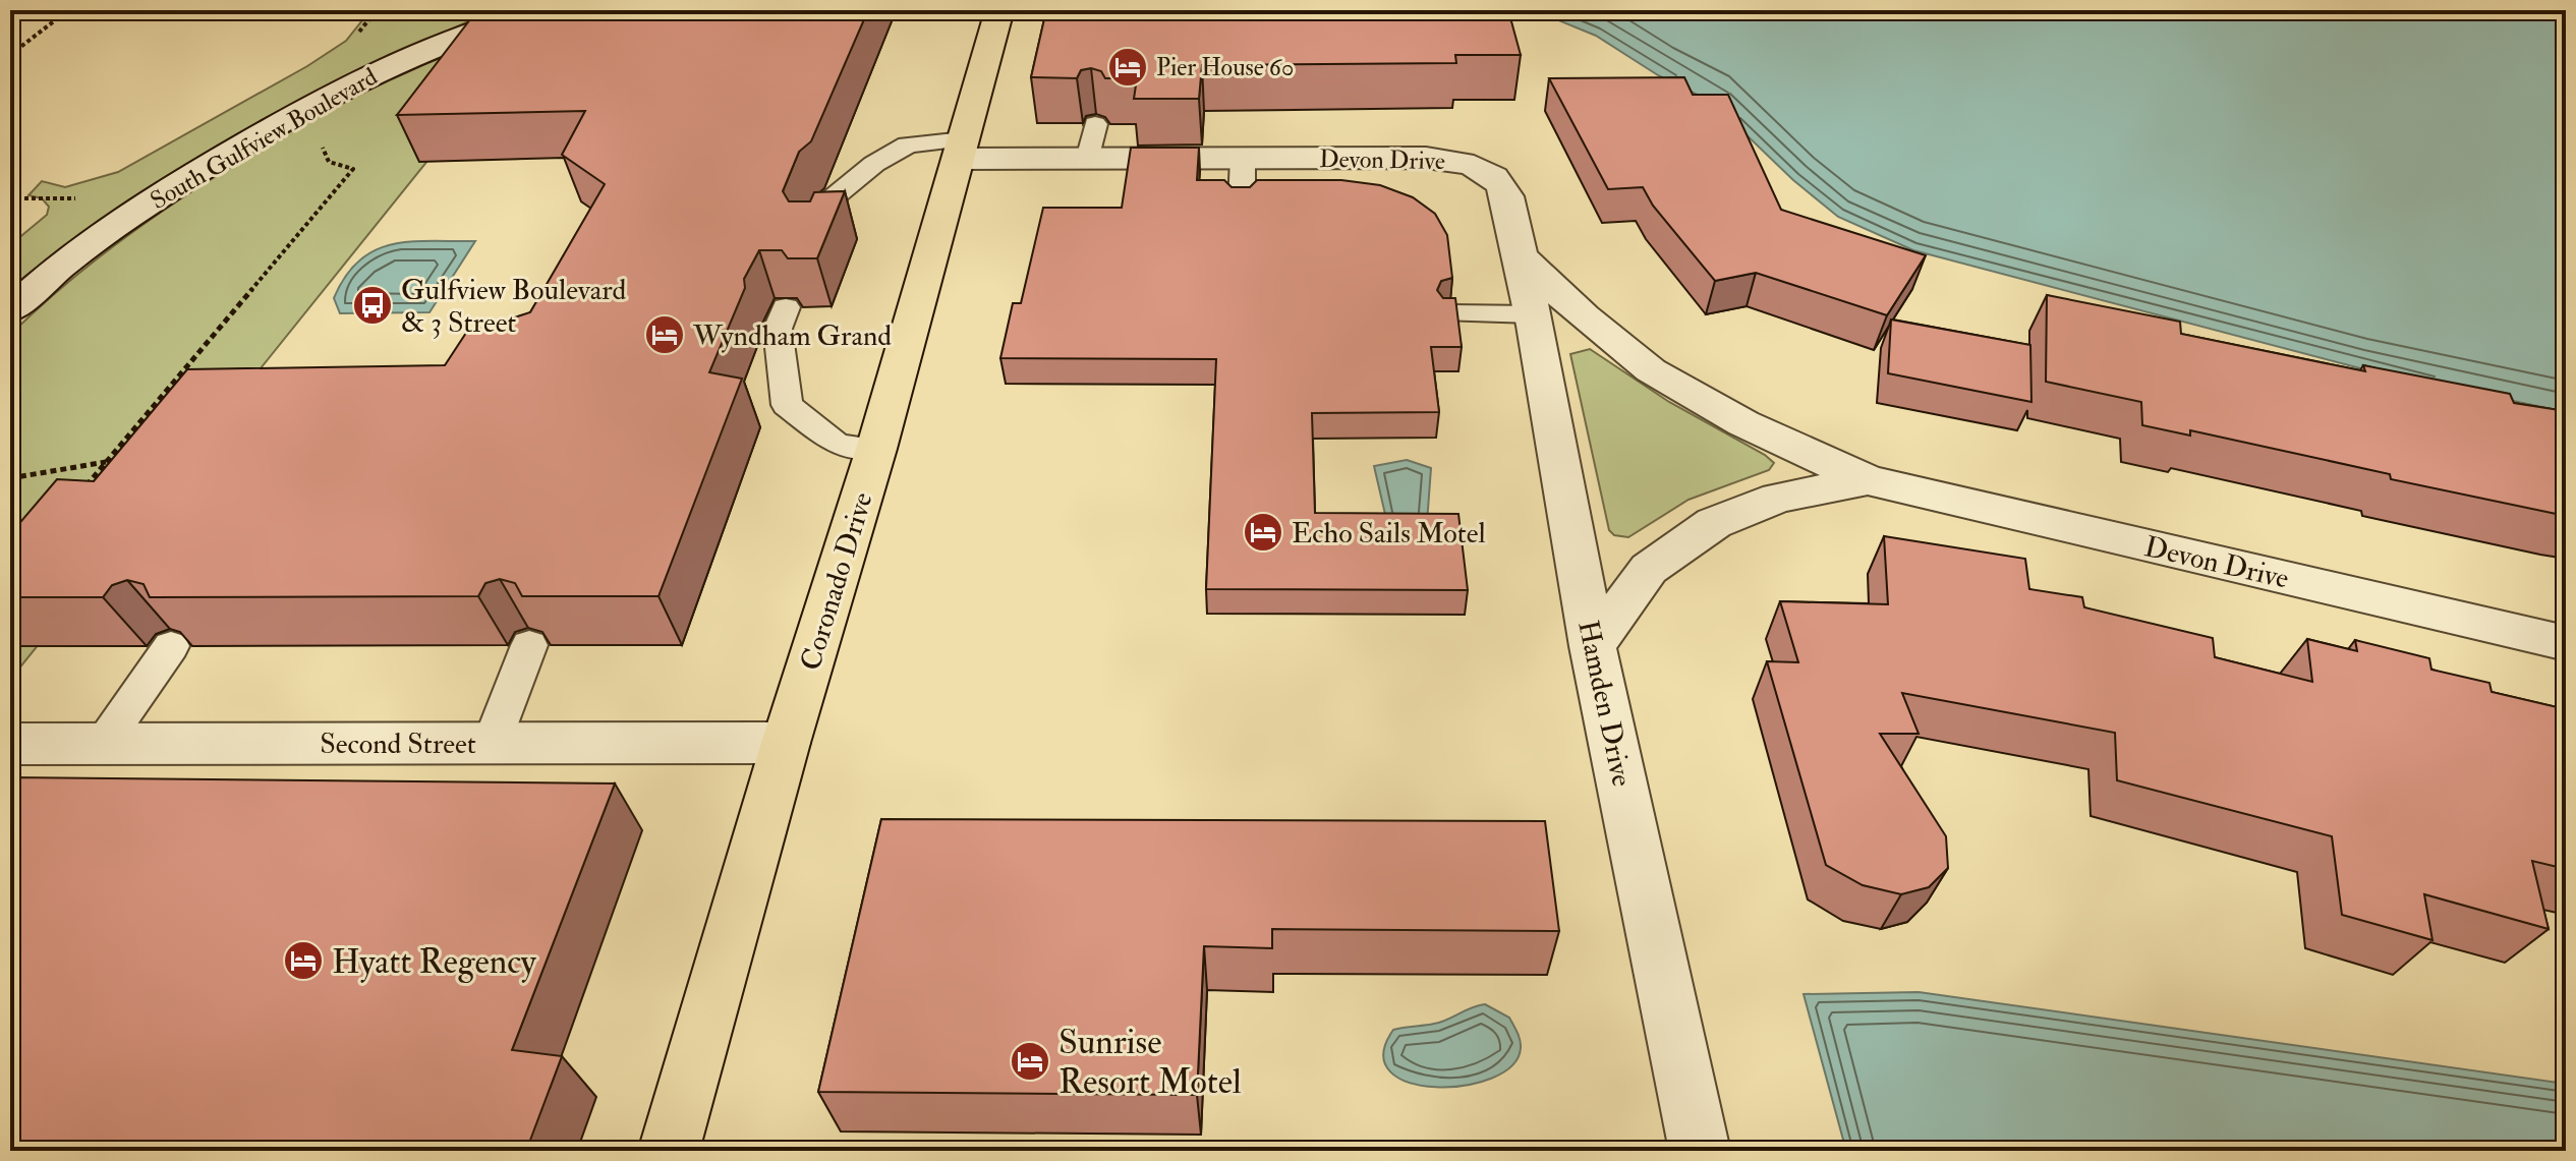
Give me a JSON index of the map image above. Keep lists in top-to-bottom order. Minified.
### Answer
{"streets":{"main road":["Coronado Drive"],"street":["South Gulfview Boulevard","Devon Drive","Hamden Drive","Second Street"]},"crossings":[["Devon Drive","Coronado Drive"],["Devon Drive","Hamden Drive"],["Coronado Drive","Second Street"]],"places":{"hotel":["Pier House 60","Wyndham Grand","Echo Sails Motel","Hyatt Regency","Sunrise Resort Motel"],"bus stop":["Gulfview Boulevard & 3 Street"]}}
